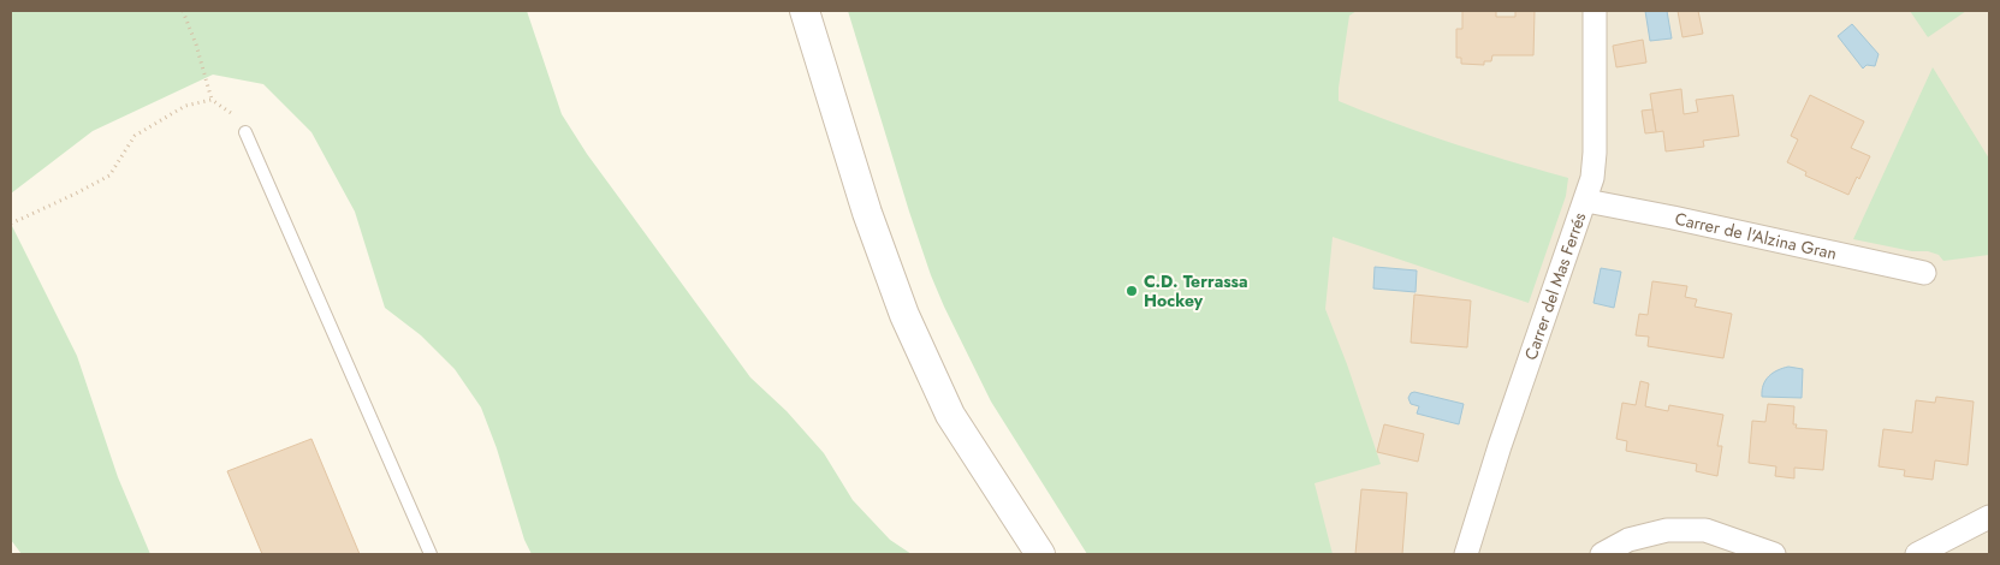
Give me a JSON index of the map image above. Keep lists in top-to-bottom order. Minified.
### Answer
{"streets":{"street":["Carrer de l'Alzina Gran","Carrer del Mas Ferrés"]},"crossings":[["Carrer de l'Alzina Gran","Carrer del Mas Ferrés"]],"places":["C.D. Terrassa Hockey"]}
